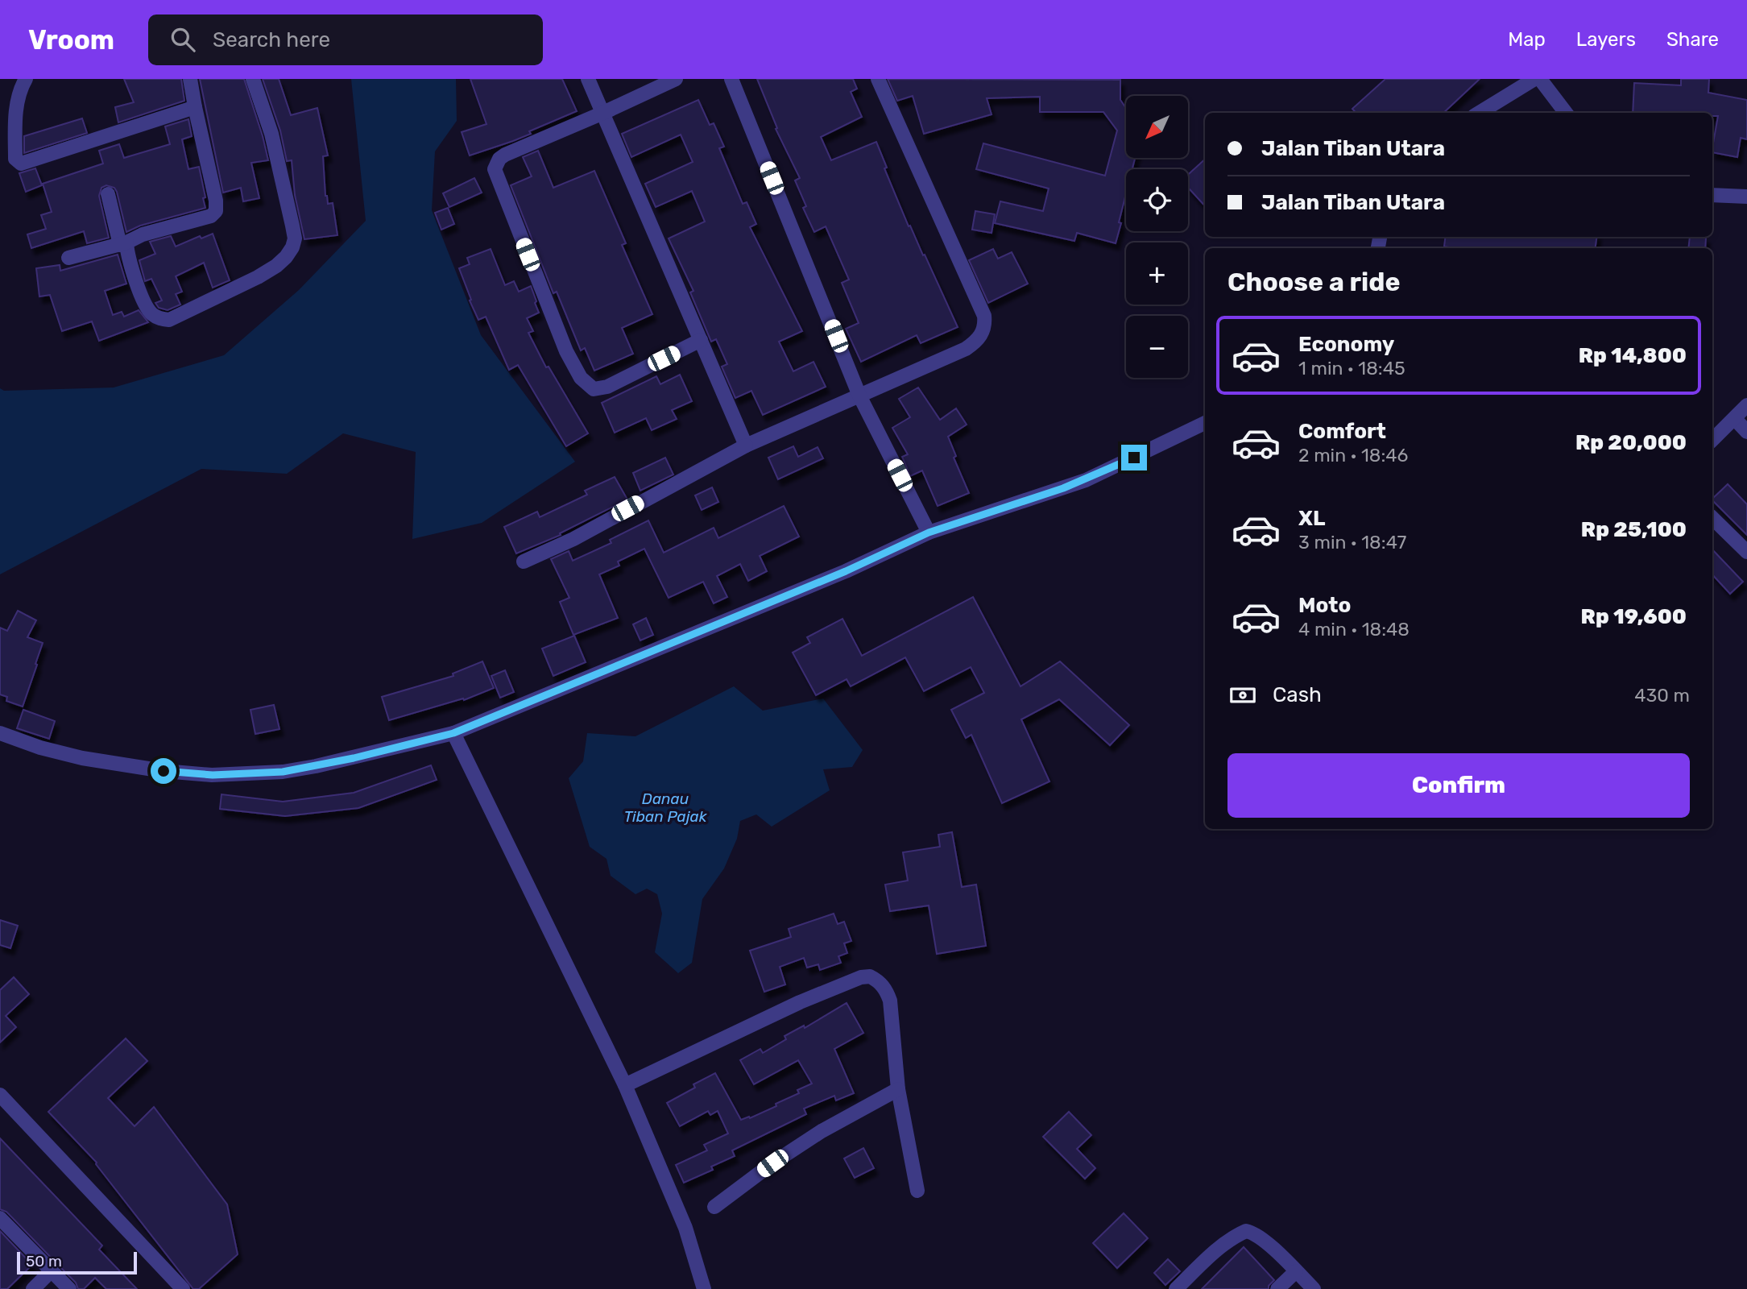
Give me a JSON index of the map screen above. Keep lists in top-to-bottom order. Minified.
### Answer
{"water":["Danau Tiban Pajak"],"scale_bar":"50 m","north":"bottom left","page":{"header":"Vroom","search":"Search here","nav":["Map","Layers","Share"],"map_buttons":["+","−"],"banner":["Jalan Tiban Utara","Jalan Tiban Utara"],"heading":"Choose a ride","list":[{"name":"Economy","note":"1 min · 18:45","value":"Rp 14,800"},{"name":"Comfort","note":"2 min · 18:46","value":"Rp 20,000"},{"name":"XL","note":"3 min · 18:47","value":"Rp 25,100"},{"name":"Moto","note":"4 min · 18:48","value":"Rp 19,600"}],"pay":["Cash","430 m"],"buttons":"Confirm","scale":"50 m"}}
